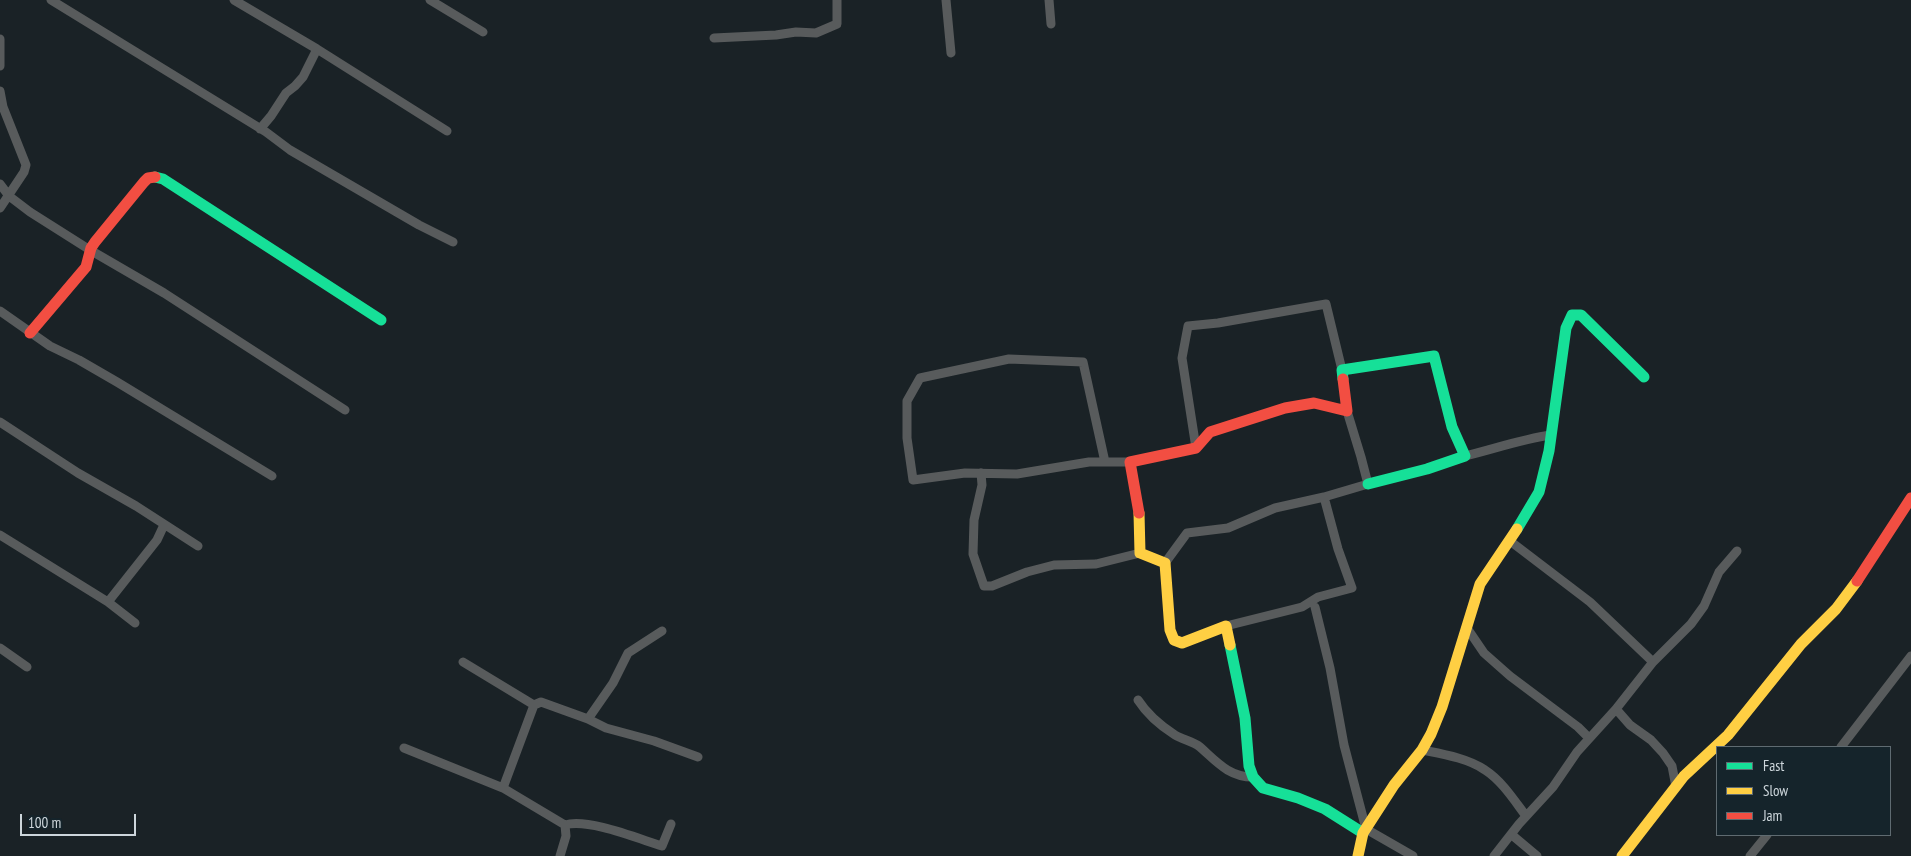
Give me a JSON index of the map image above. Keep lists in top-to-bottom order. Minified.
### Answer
{"legend":["Fast","Slow","Jam"],"scale_bar":"100 m"}
